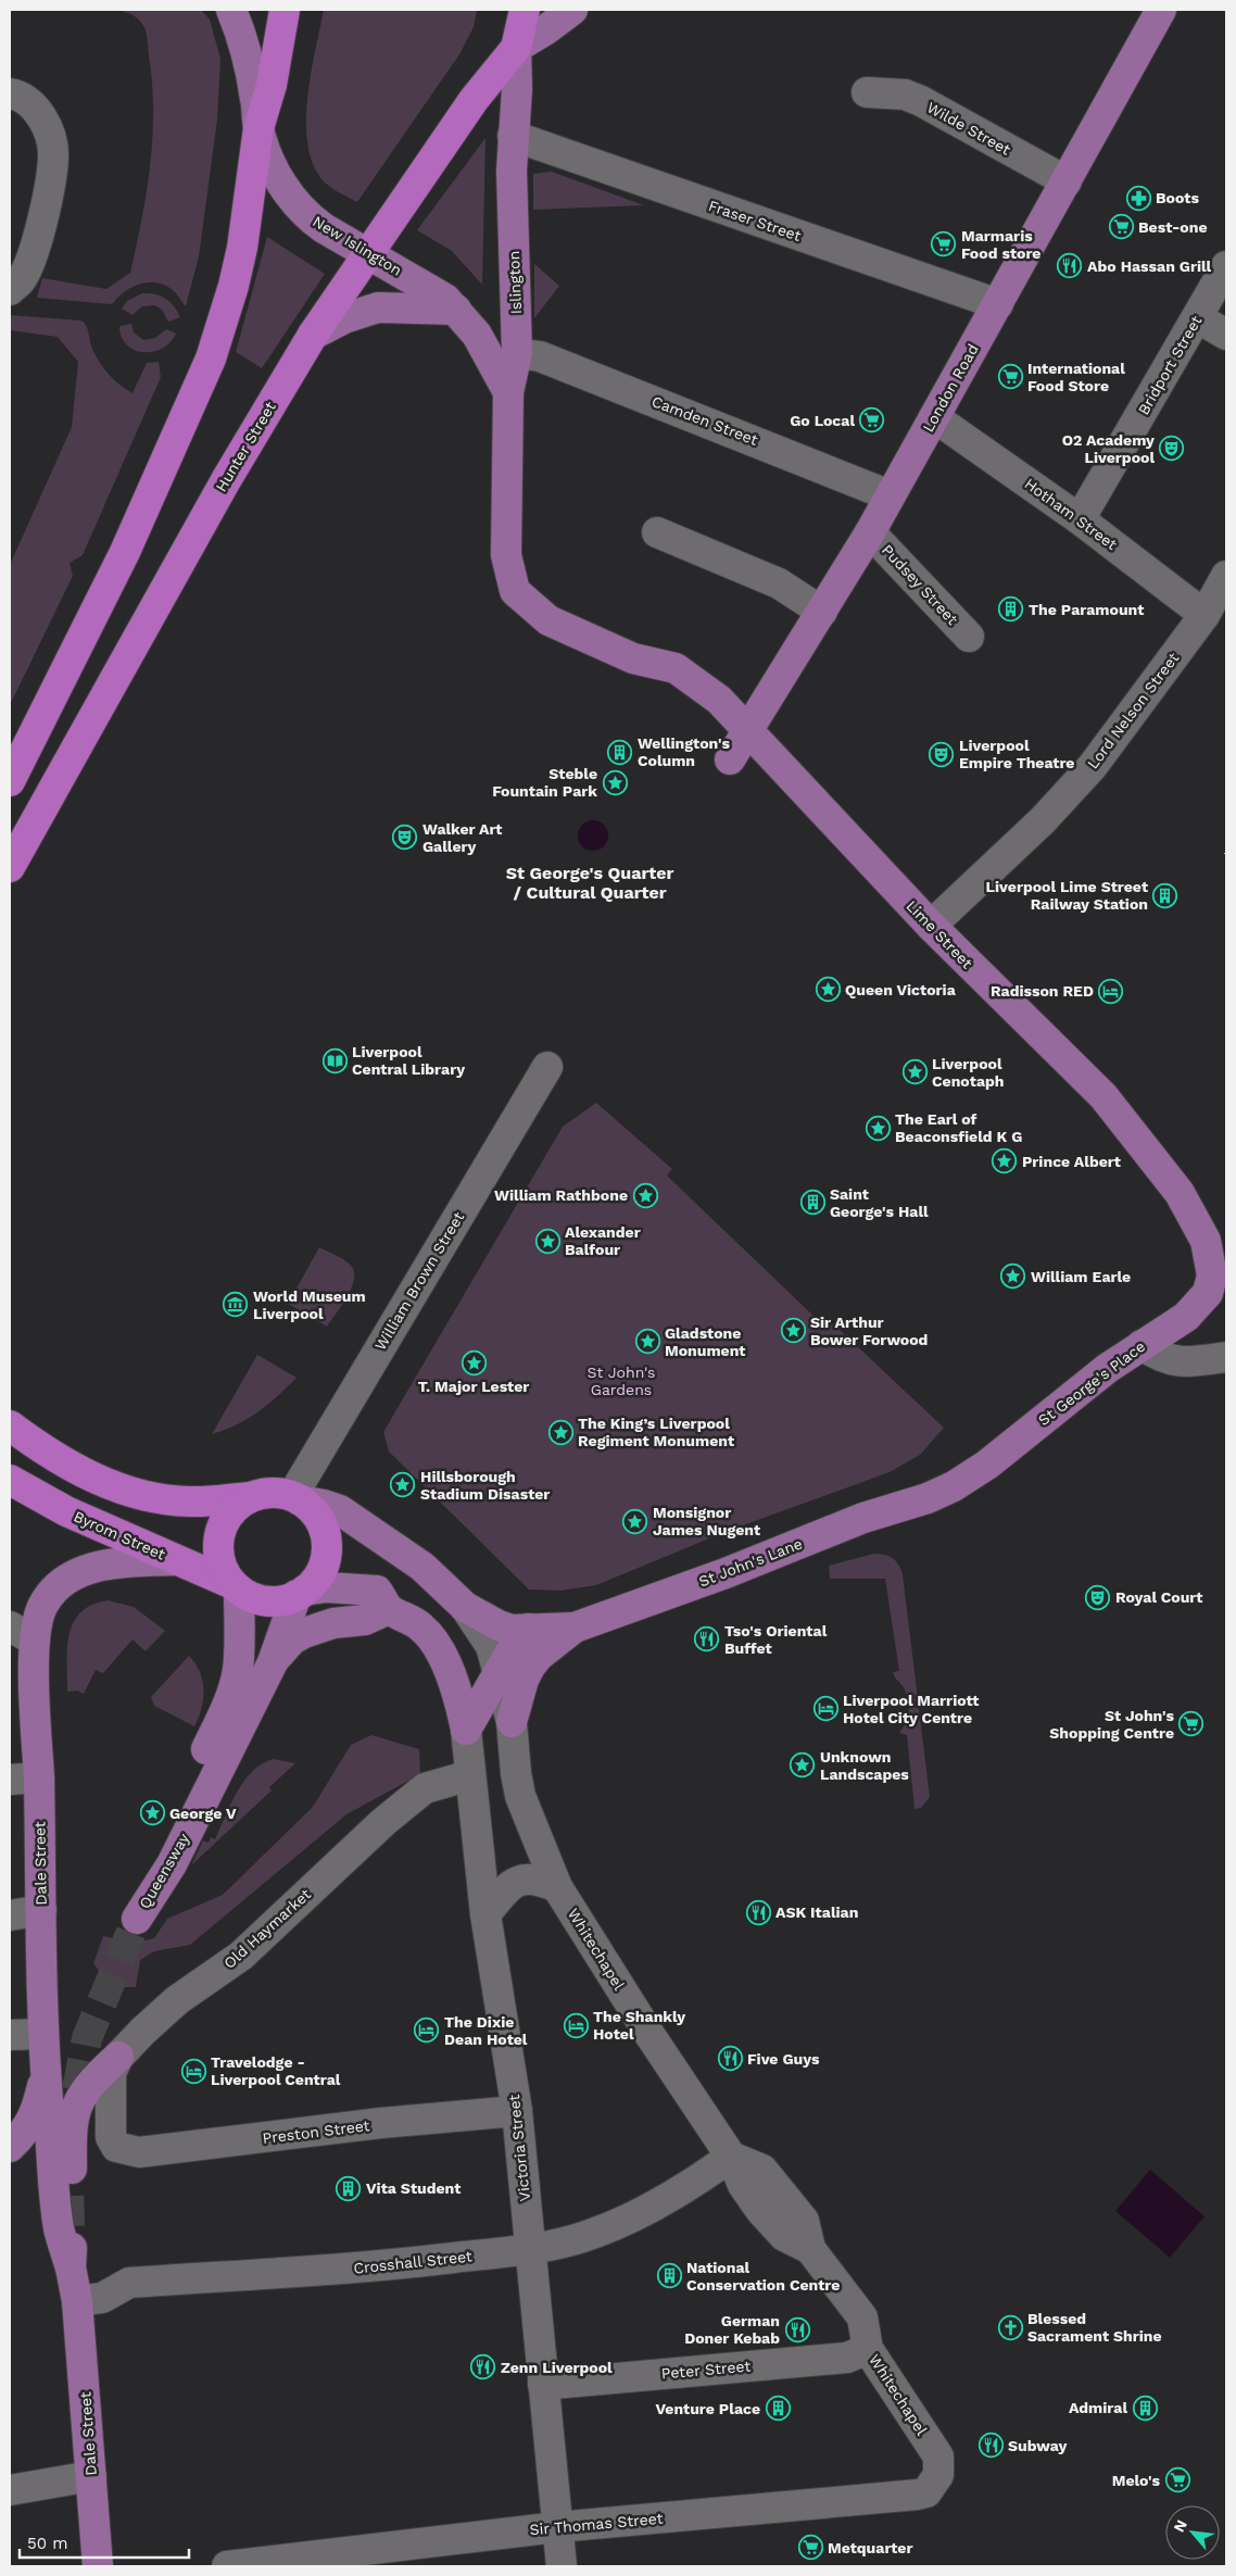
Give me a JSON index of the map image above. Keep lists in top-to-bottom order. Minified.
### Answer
{"streets":{"highway":["Islington","Hunter Street","Byrom Street"],"main road":["New Islington","London Road","Lime Street","St George's Place","St John's Lane","Dale Street","Queensway"],"street":["Wilde Street","Fraser Street","Bridport Street","Camden Street","Hotham Street","Pudsey Street","Lord Nelson Street","William Brown Street","Old Haymarket","Whitechapel","Preston Street","Victoria Street","Crosshall Street","Peter Street","Sir Thomas Street"]},"crossings":[["Wilde Street","London Road"],["Fraser Street","Islington"],["Fraser Street","London Road"],["New Islington","Islington"],["New Islington","Hunter Street"],["Islington","Camden Street"],["Islington","Hunter Street"],["Islington","Lime Street"],["Bridport Street","Hotham Street"],["London Road","Camden Street"],["London Road","Hotham Street"],["London Road","Pudsey Street"],["London Road","Lime Street"],["Hotham Street","Lord Nelson Street"],["Lord Nelson Street","Lime Street"],["Lime Street","St George's Place"],["William Brown Street","Byrom Street"],["William Brown Street","Queensway"],["St George's Place","St John's Lane"],["Byrom Street","Dale Street"],["Byrom Street","Queensway"],["St John's Lane","Whitechapel"],["Dale Street","Crosshall Street"],["Old Haymarket","Preston Street"],["Old Haymarket","Victoria Street"],["Whitechapel","Crosshall Street"],["Whitechapel","Peter Street"],["Whitechapel","Sir Thomas Street"],["Preston Street","Victoria Street"],["Victoria Street","Crosshall Street"],["Victoria Street","Peter Street"],["Victoria Street","Sir Thomas Street"]],"districts":["St George's Quarter / Cultural Quarter"],"parks":["St John's Gardens"],"places":{"pharmacy":["Boots"],"supermarket":["Best-one","Marmaris Food store","International Food Store","Go Local","St John's Shopping Centre","Melo's","Metquarter"],"restaurant":["Abo Hassan Grill","Tso's Oriental Buffet","ASK Italian","Five Guys","German Doner Kebab","Zenn Liverpool","Subway"],"theatre":["O2 Academy Liverpool","Liverpool Empire Theatre","Walker Art Gallery","Royal Court"],"building":["The Paramount","Wellington's Column","Liverpool Lime Street Railway Station","Saint George's Hall","Vita Student","National Conservation Centre","Admiral","Venture Place"],"place":["Steble Fountain Park","Queen Victoria","Liverpool Cenotaph","The Earl of Beaconsfield K G","Prince Albert","William Rathbone","Alexander Balfour","William Earle","Sir Arthur Bower Forwood","Gladstone Monument","T. Major Lester","The King’s Liverpool Regiment Monument","Hillsborough Stadium Disaster","Monsignor James Nugent","Unknown Landscapes","George V"],"hotel":["Radisson RED","Liverpool Marriott Hotel City Centre","The Shankly Hotel","The Dixie Dean Hotel","Travelodge - Liverpool Central"],"library":["Liverpool Central Library"],"museum":["World Museum Liverpool"],"church":["Blessed Sacrament Shrine"]},"scale_bar":"50 m","north":"top left"}
